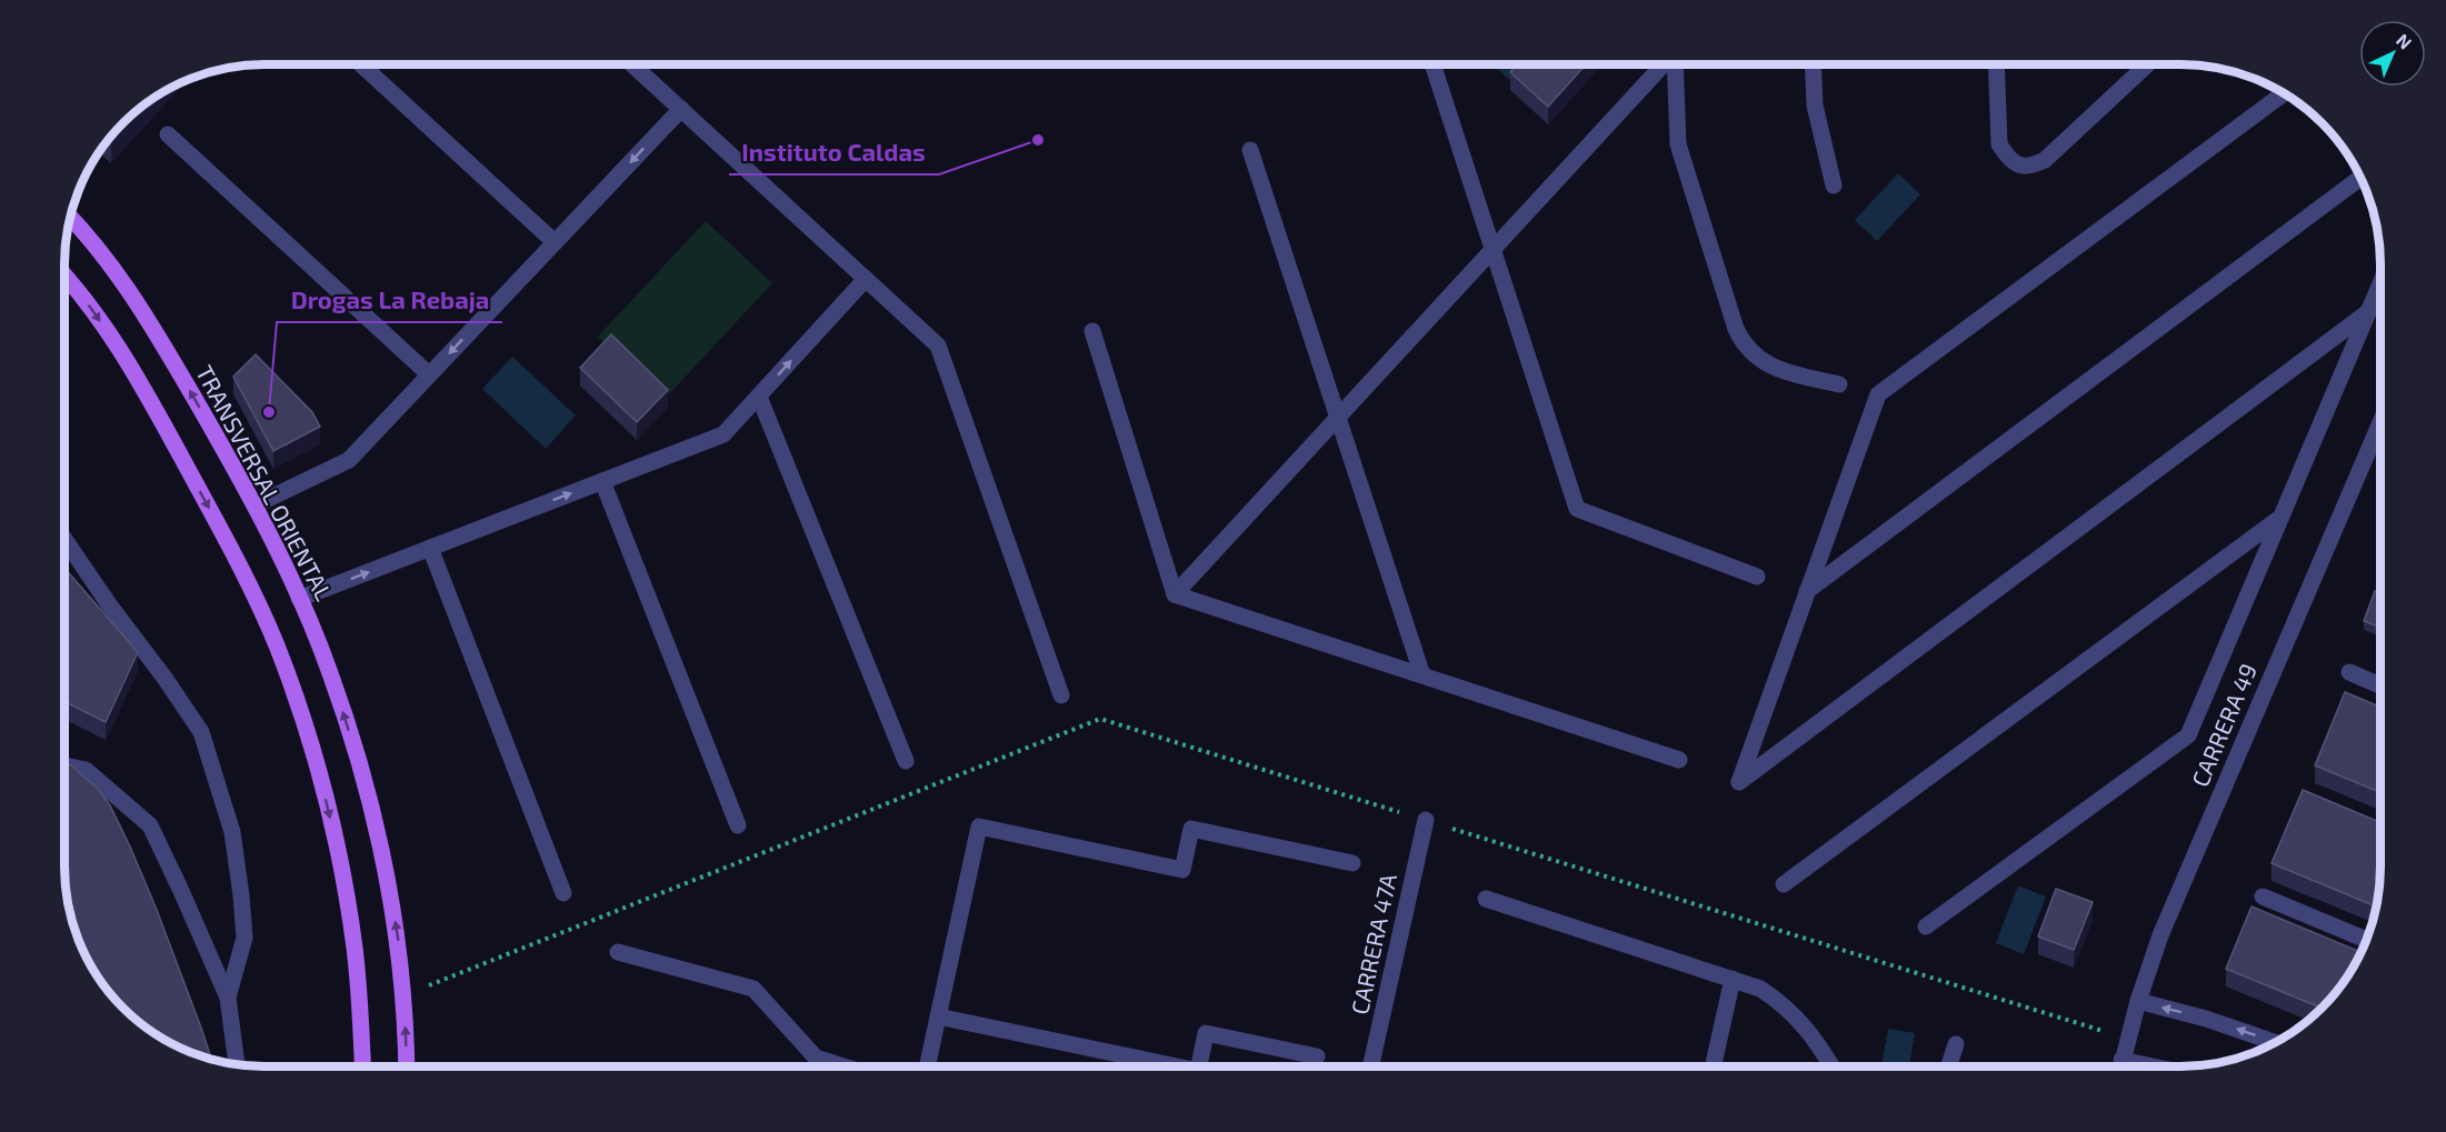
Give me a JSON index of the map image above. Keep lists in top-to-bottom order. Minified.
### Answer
{"streets":{"main road":["TRANSVERSAL ORIENTAL"],"street":["CARRERA 49","CARRERA 47A"]},"places":["Instituto Caldas","Drogas La Rebaja"],"north":"top right"}
